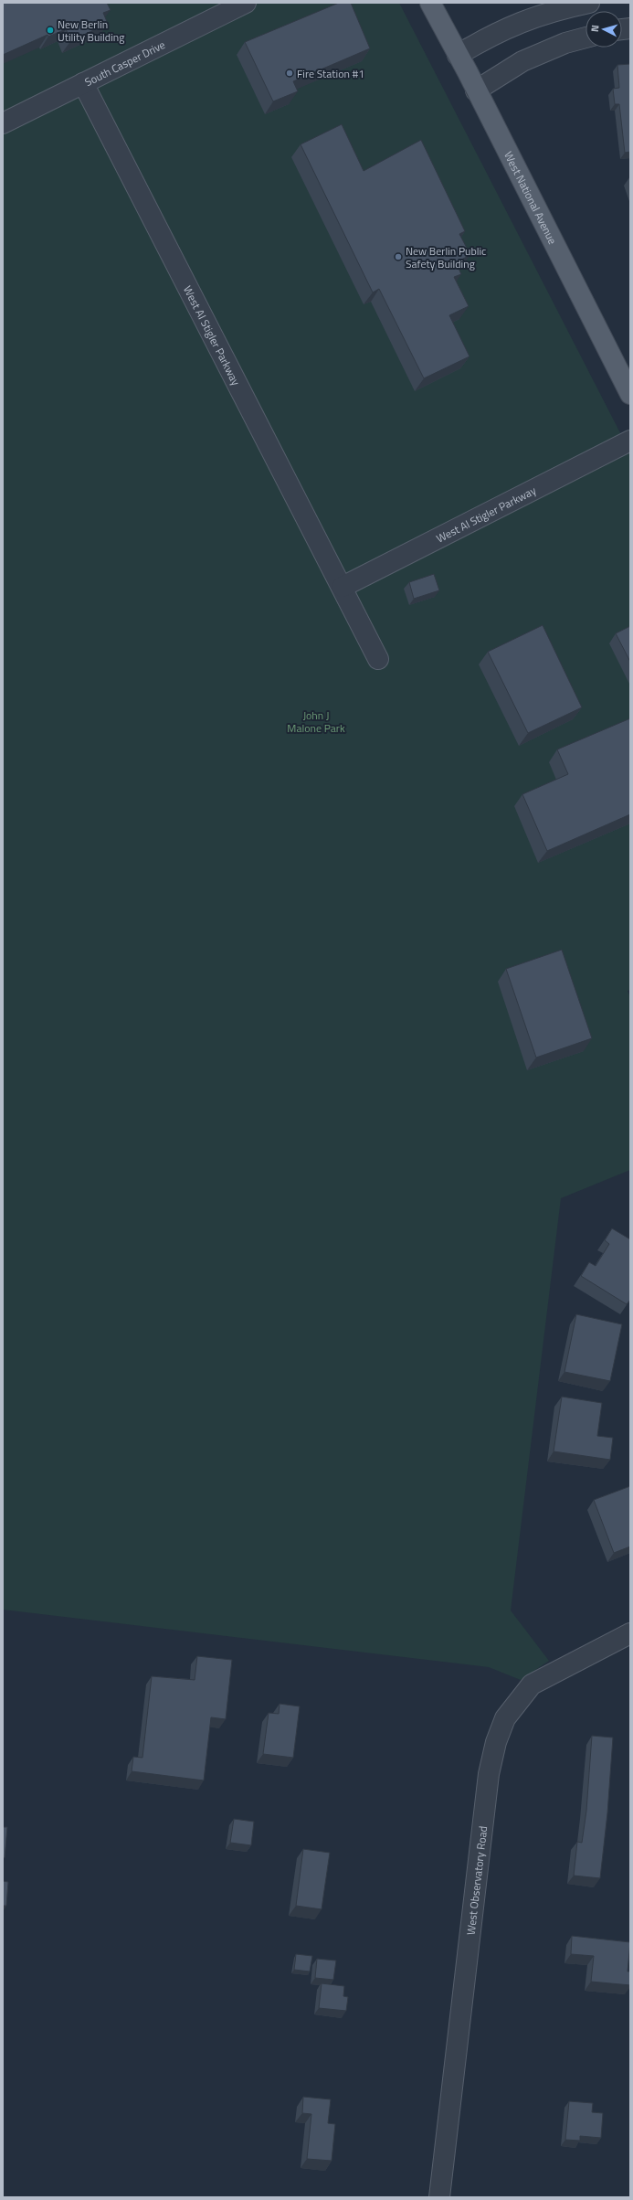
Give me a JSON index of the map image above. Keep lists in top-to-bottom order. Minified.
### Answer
{"streets":{"main road":["West National Avenue"],"street":["South Casper Drive","West Al Stigler Parkway","West Observatory Road"]},"crossings":[["South Casper Drive","West Al Stigler Parkway"]],"parks":["John J Malone Park"],"places":["New Berlin Utility Building","Fire Station #1","New Berlin Public Safety Building"],"north":"left"}
